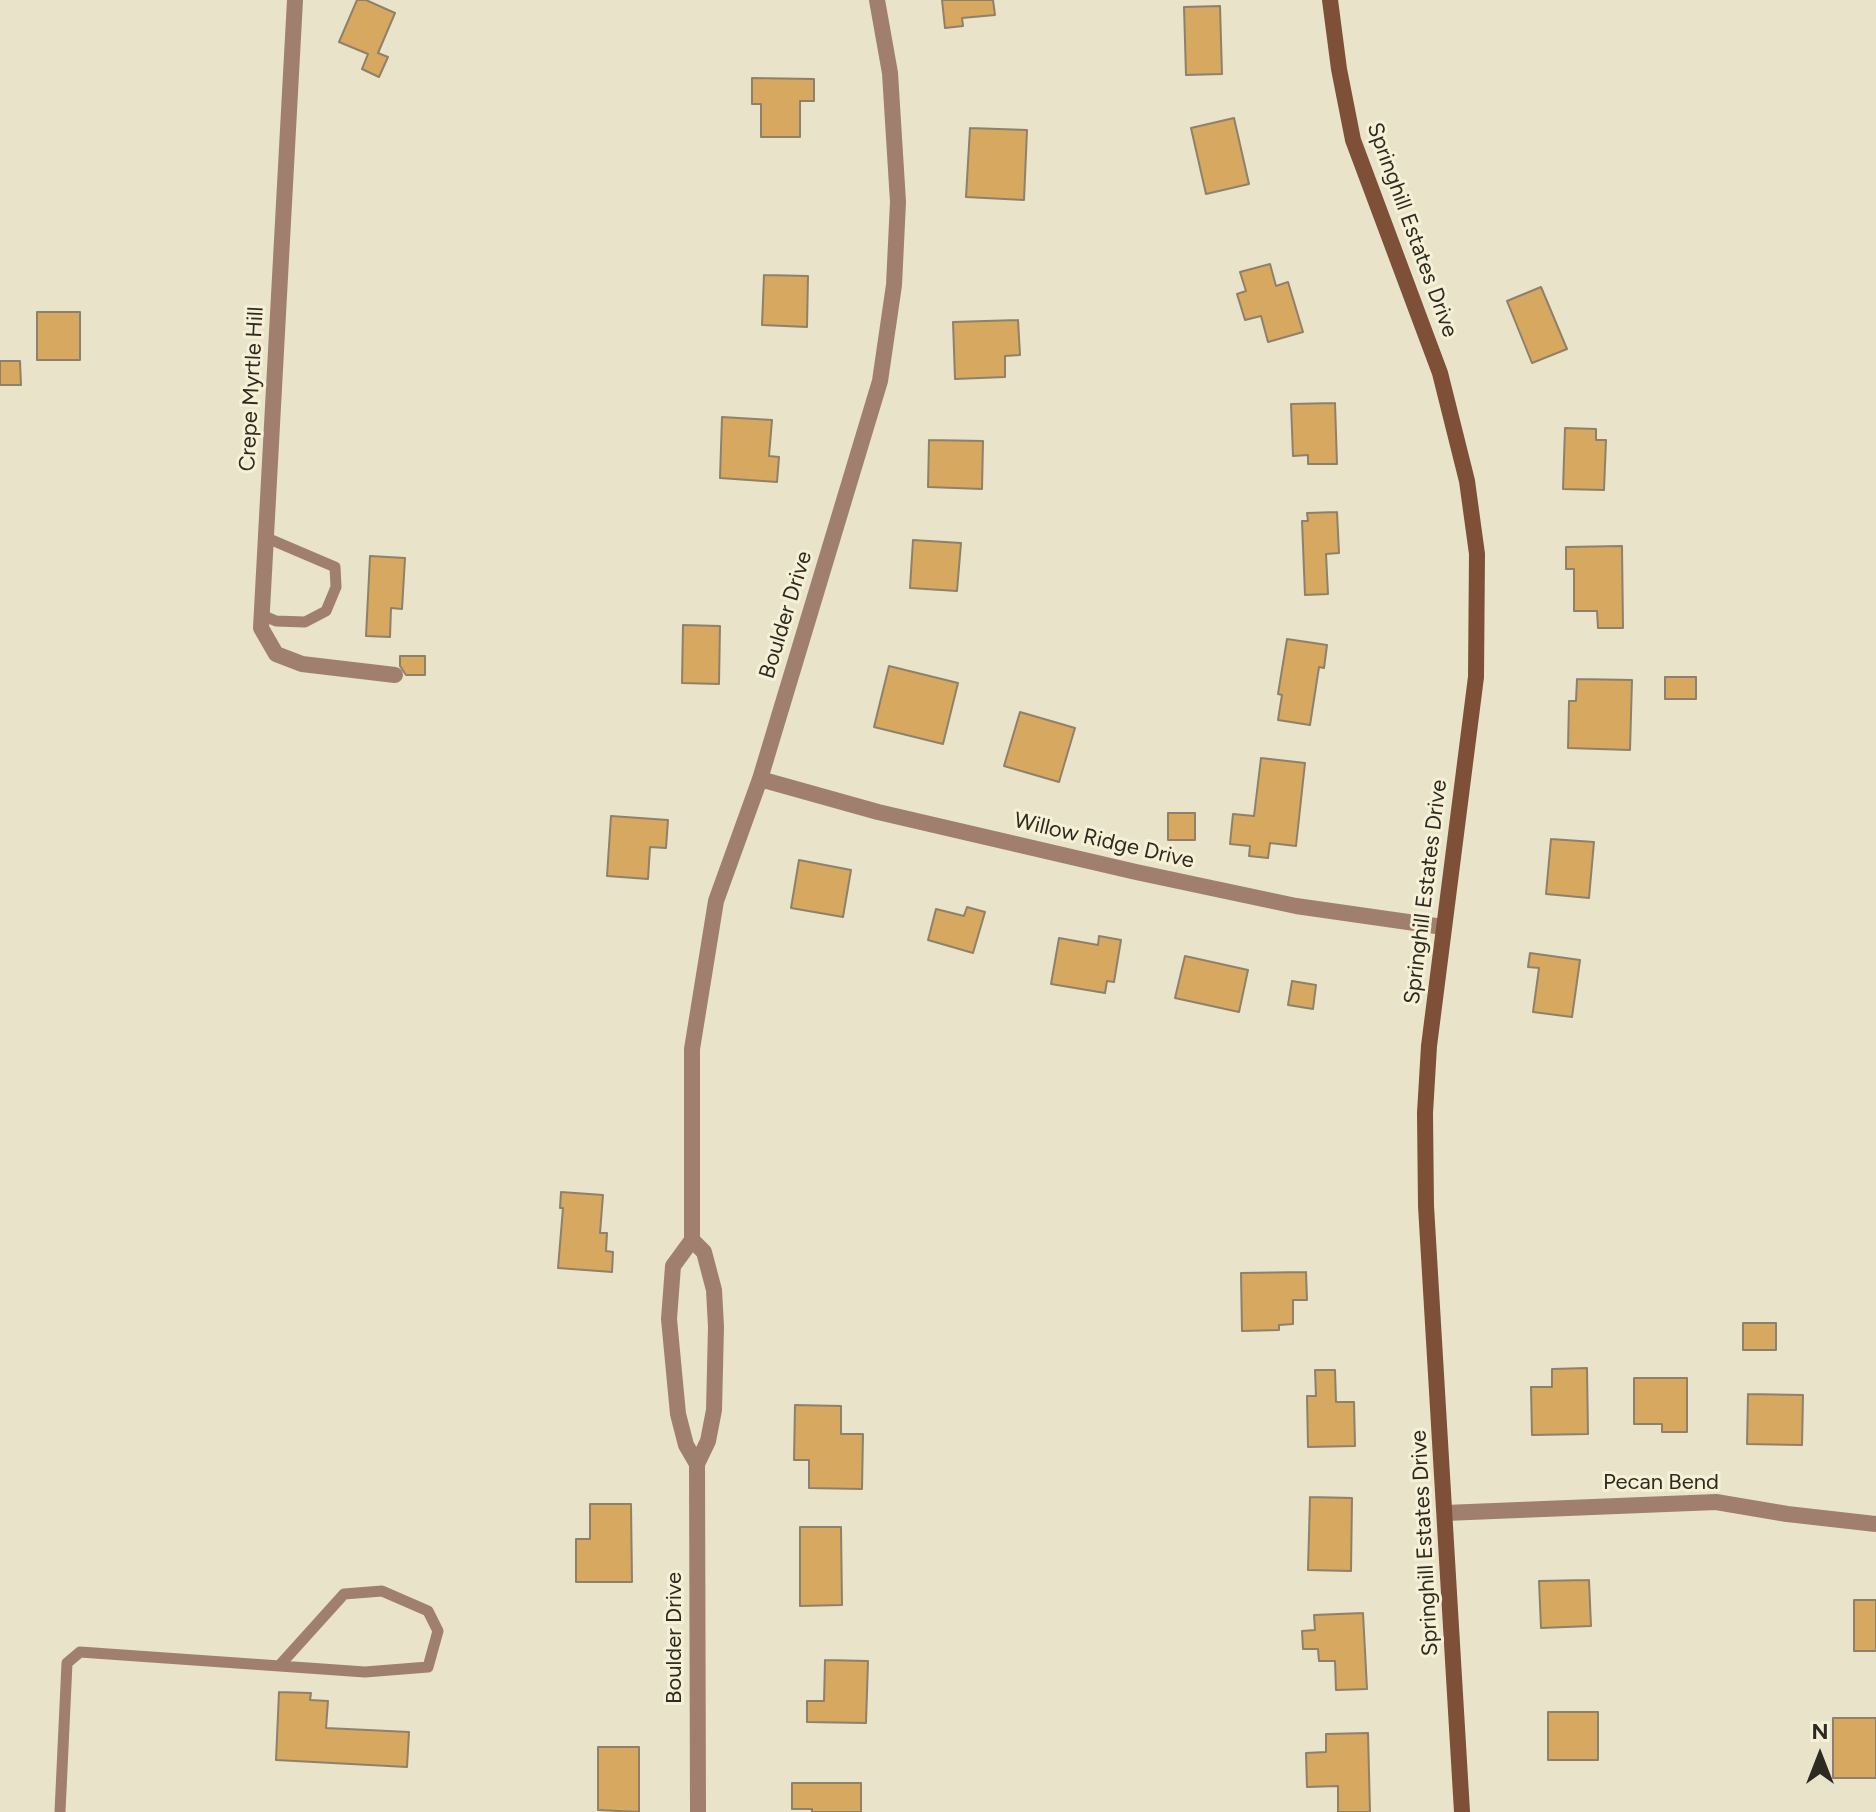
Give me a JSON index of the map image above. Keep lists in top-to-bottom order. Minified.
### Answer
{"streets":{"street":["Springhill Estates Drive","Crepe Myrtle Hill","Boulder Drive","Willow Ridge Drive","Pecan Bend"]},"crossings":[["Springhill Estates Drive","Willow Ridge Drive"],["Springhill Estates Drive","Pecan Bend"],["Boulder Drive","Willow Ridge Drive"]],"north":"top"}
